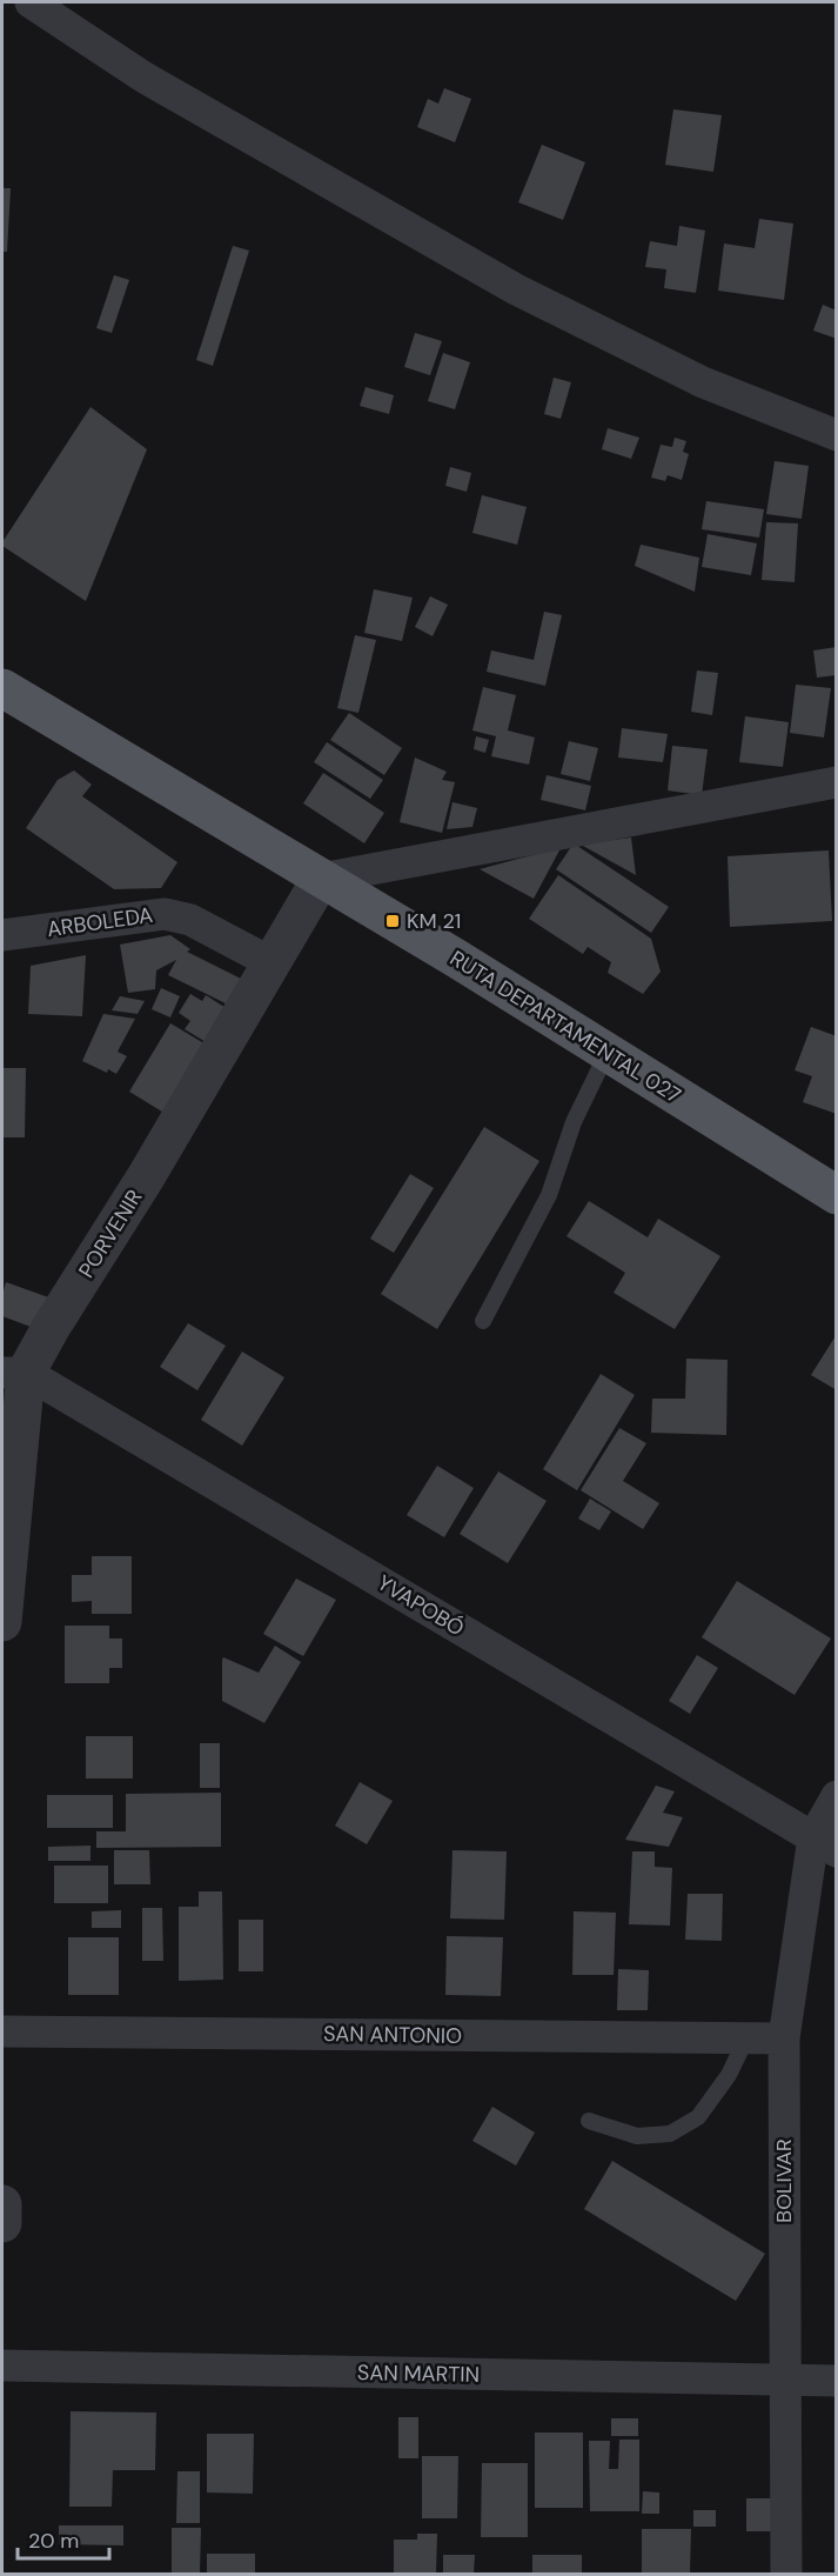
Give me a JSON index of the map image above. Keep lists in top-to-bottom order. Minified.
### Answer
{"streets":{"main road":["RUTA DEPARTAMENTAL 027"],"street":["ARBOLEDA","PORVENIR","YVAPOBÓ","SAN ANTONIO","BOLIVAR","SAN MARTIN"]},"crossings":[["ARBOLEDA","PORVENIR"],["RUTA DEPARTAMENTAL 027","PORVENIR"],["PORVENIR","YVAPOBÓ"],["YVAPOBÓ","BOLIVAR"],["SAN ANTONIO","BOLIVAR"],["BOLIVAR","SAN MARTIN"]],"places":{"transit":["KM 21"]},"scale_bar":"20 m"}
